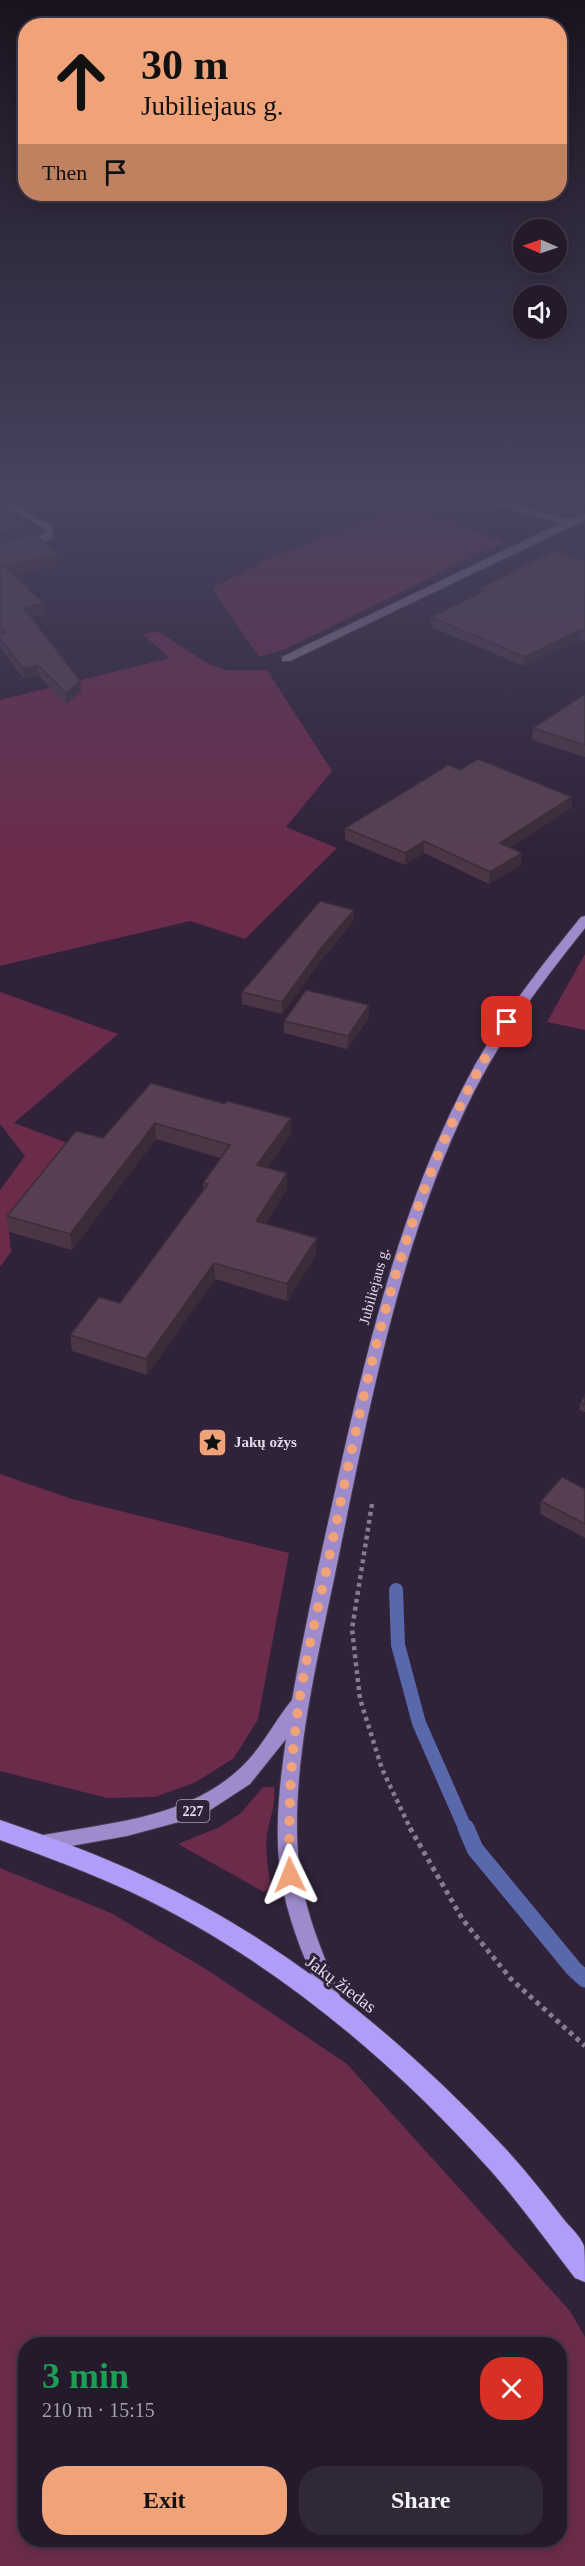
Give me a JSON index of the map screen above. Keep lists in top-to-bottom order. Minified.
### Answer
{"streets":{"highway":["Jakų žiedas"],"main road":["Jubiliejaus g.","227"]},"crossings":[["Jubiliejaus g.","227"],["227","Jakų žiedas"]],"places":{"place":["Jakų ožys"]},"north":"left","page":{"turn":["30 m","Jubiliejaus g."],"then":"Then","heading":["3 min","210 m · 15:15"],"buttons":["Exit","Share"]}}
